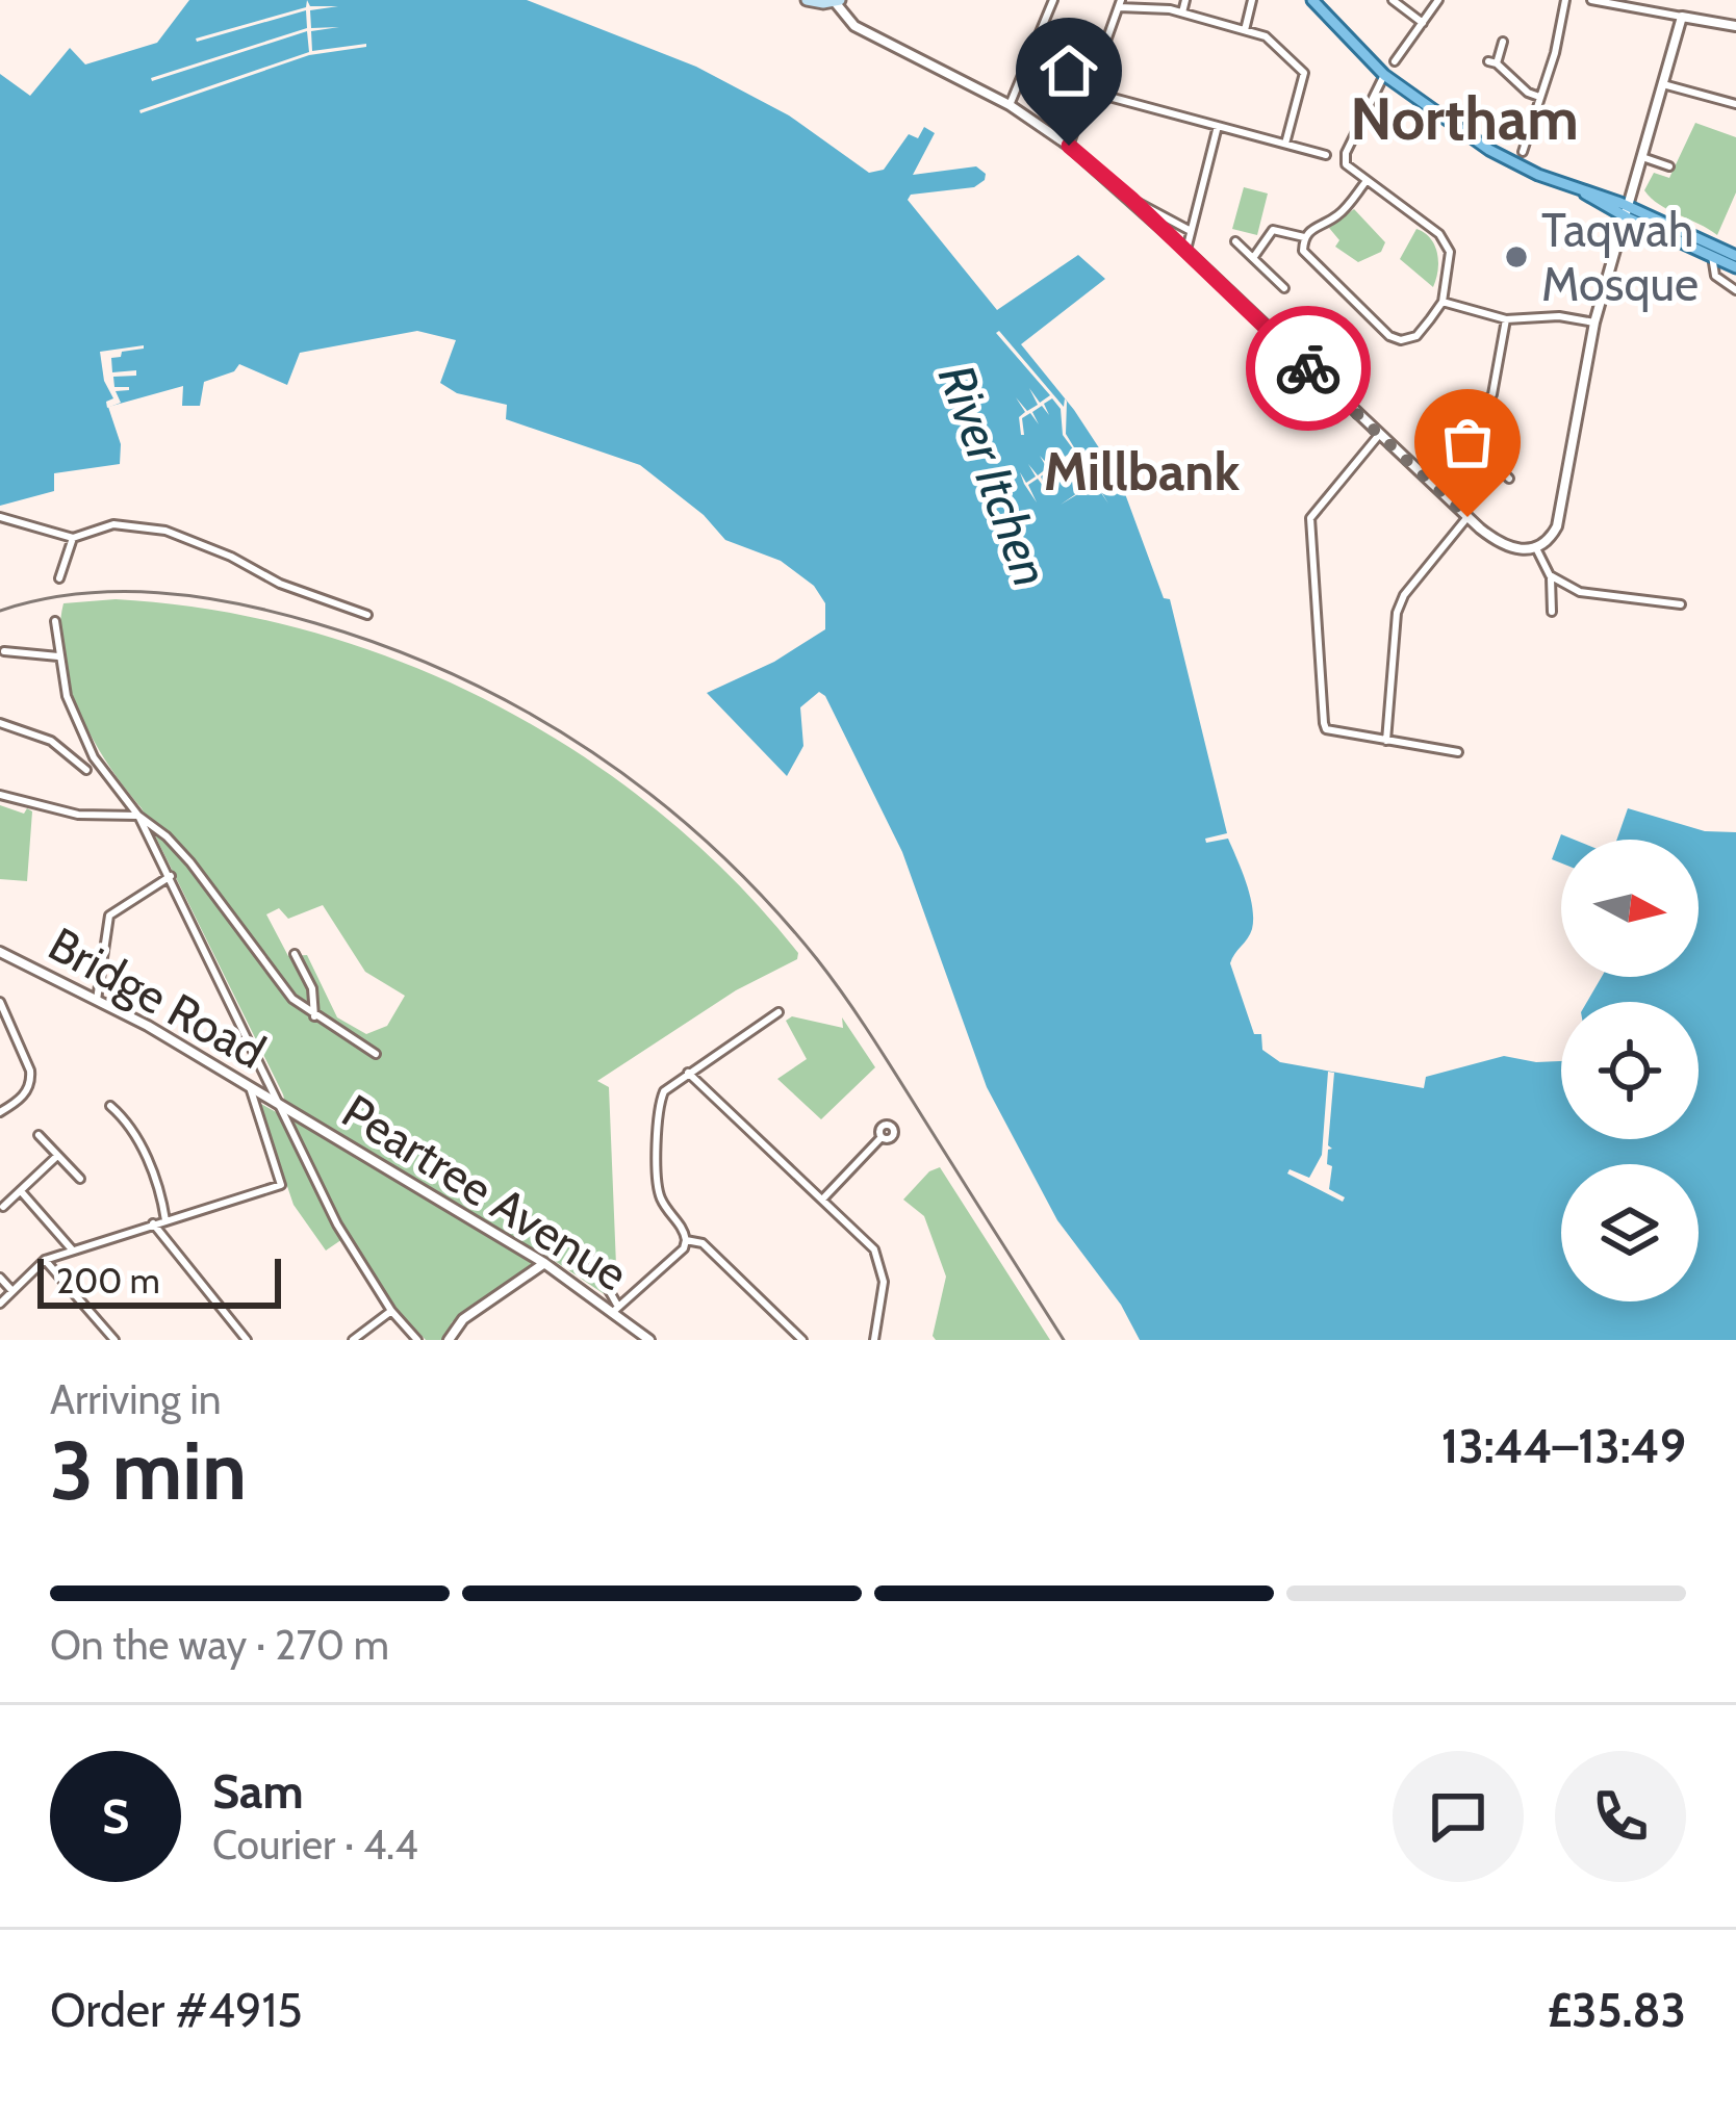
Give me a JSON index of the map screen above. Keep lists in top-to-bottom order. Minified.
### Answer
{"streets":{"street":["Bridge Road","Peartree Avenue"]},"crossings":[["Bridge Road","Peartree Avenue"]],"districts":["Northam","Millbank"],"water":["River Itchen"],"places":["Taqwah Mosque"],"scale_bar":"200 m","north":"right","page":{"scale":"200 m","heading":["3 min","Arriving in","13:44–13:49"],"panel":["Sam","Courier · 4.4","Order #4915","£35.83"],"bar":"On the way · 270 m","round":"S"}}
